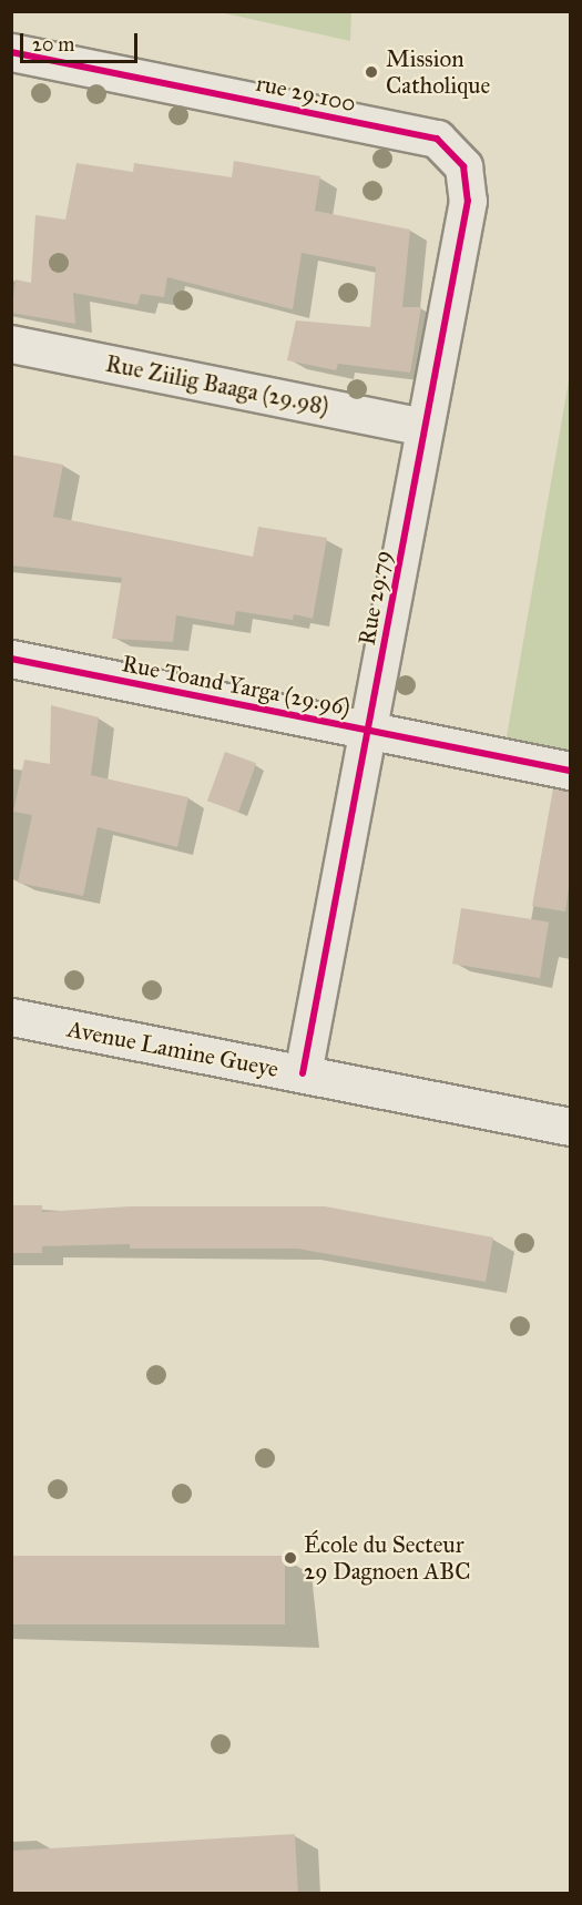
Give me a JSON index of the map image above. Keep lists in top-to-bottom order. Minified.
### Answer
{"streets":{"street":["rue 29.100","Rue Ziilig Baaga (29.98)","Rue 29.79","Rue Toand Yarga (29.96)","Avenue Lamine Gueye"]},"crossings":[["rue 29.100","Rue 29.79"],["Rue Ziilig Baaga (29.98)","Rue 29.79"],["Rue 29.79","Rue Toand Yarga (29.96)"],["Rue 29.79","Avenue Lamine Gueye"]],"places":["Mission Catholique","École du Secteur 29 Dagnoen ABC"],"scale_bar":"20 m"}
